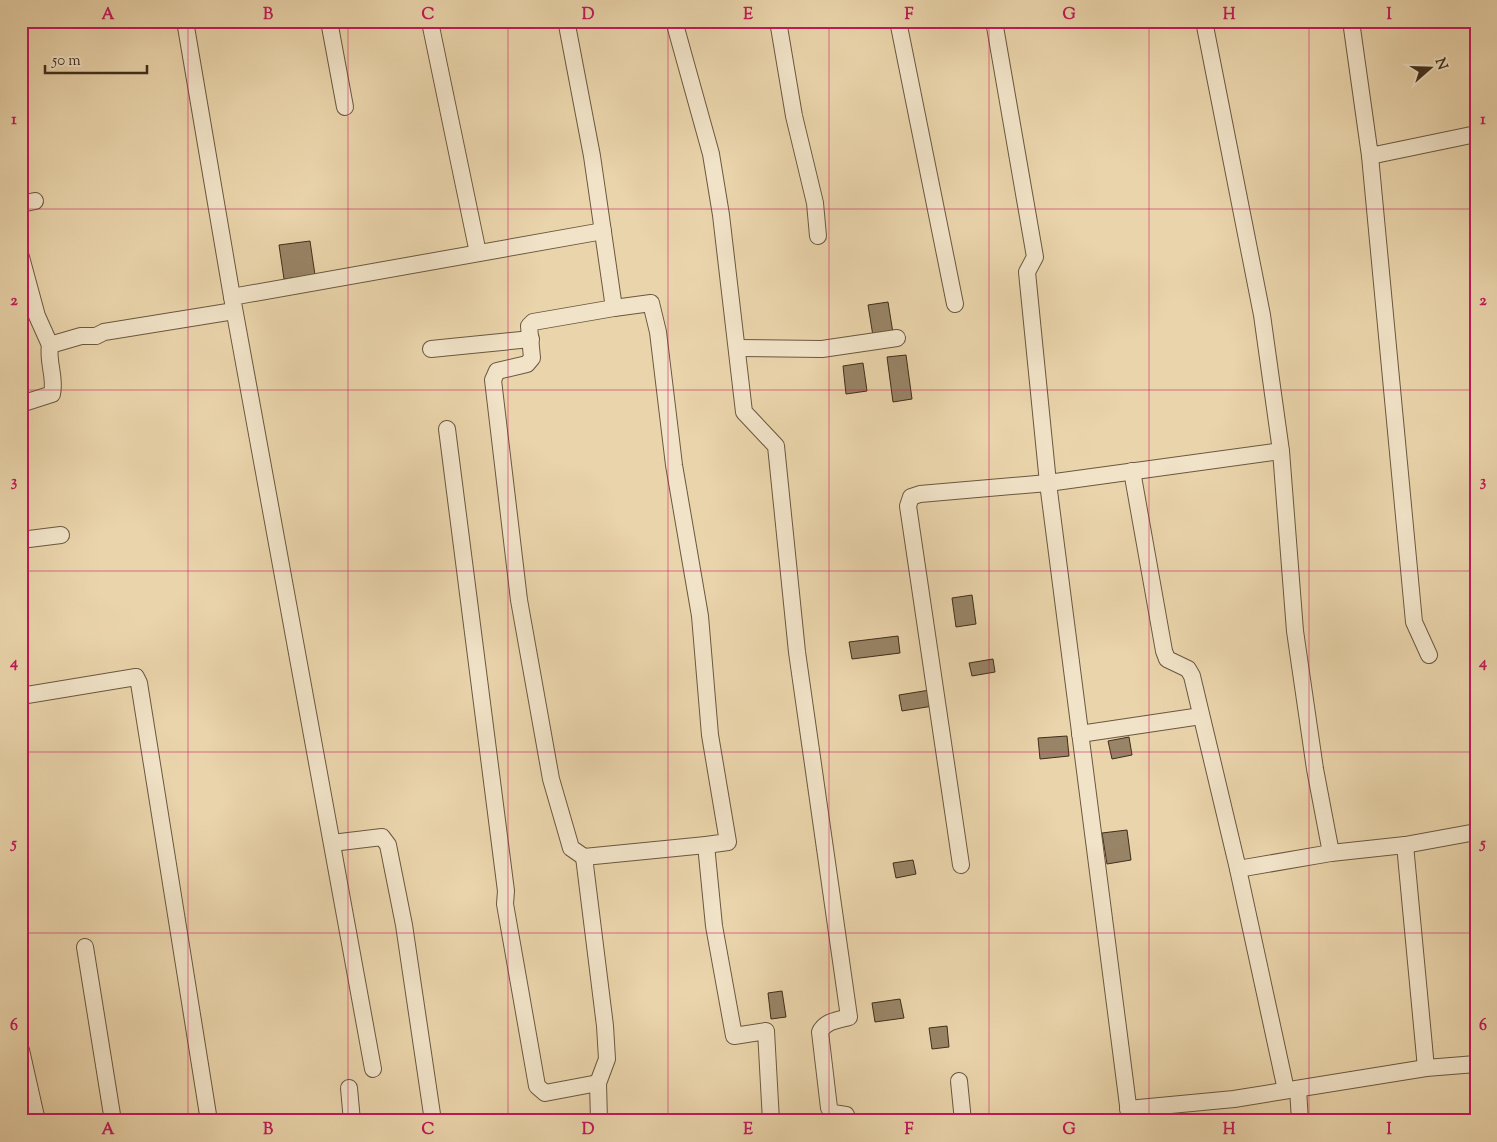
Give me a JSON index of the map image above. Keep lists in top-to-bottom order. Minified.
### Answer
{"scale_bar":"50 m","north":"right","grid":{"columns":["A","B","C","D","E","F","G","H","I"],"rows":["1","2","3","4","5","6"]}}
